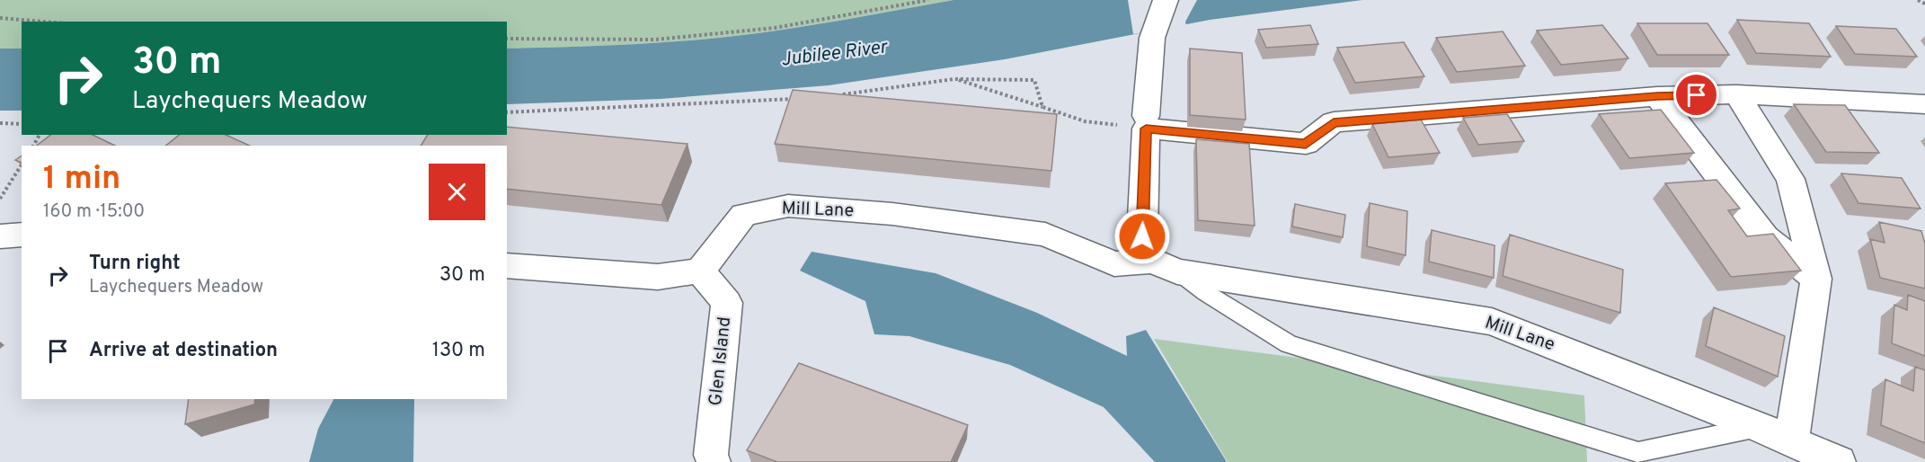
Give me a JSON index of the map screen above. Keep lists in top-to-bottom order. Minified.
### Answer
{"streets":{"street":["Mill Lane","Glen Island"]},"crossings":[["Mill Lane","Glen Island"]],"water":["Jubilee River"],"page":{"turn":["30 m","Laychequers Meadow"],"heading":["1 min","160 m · 15:00"],"list":[{"name":"Turn right","note":"Laychequers Meadow","value":"30 m"},{"name":"Arrive at destination","value":"130 m"}]}}
